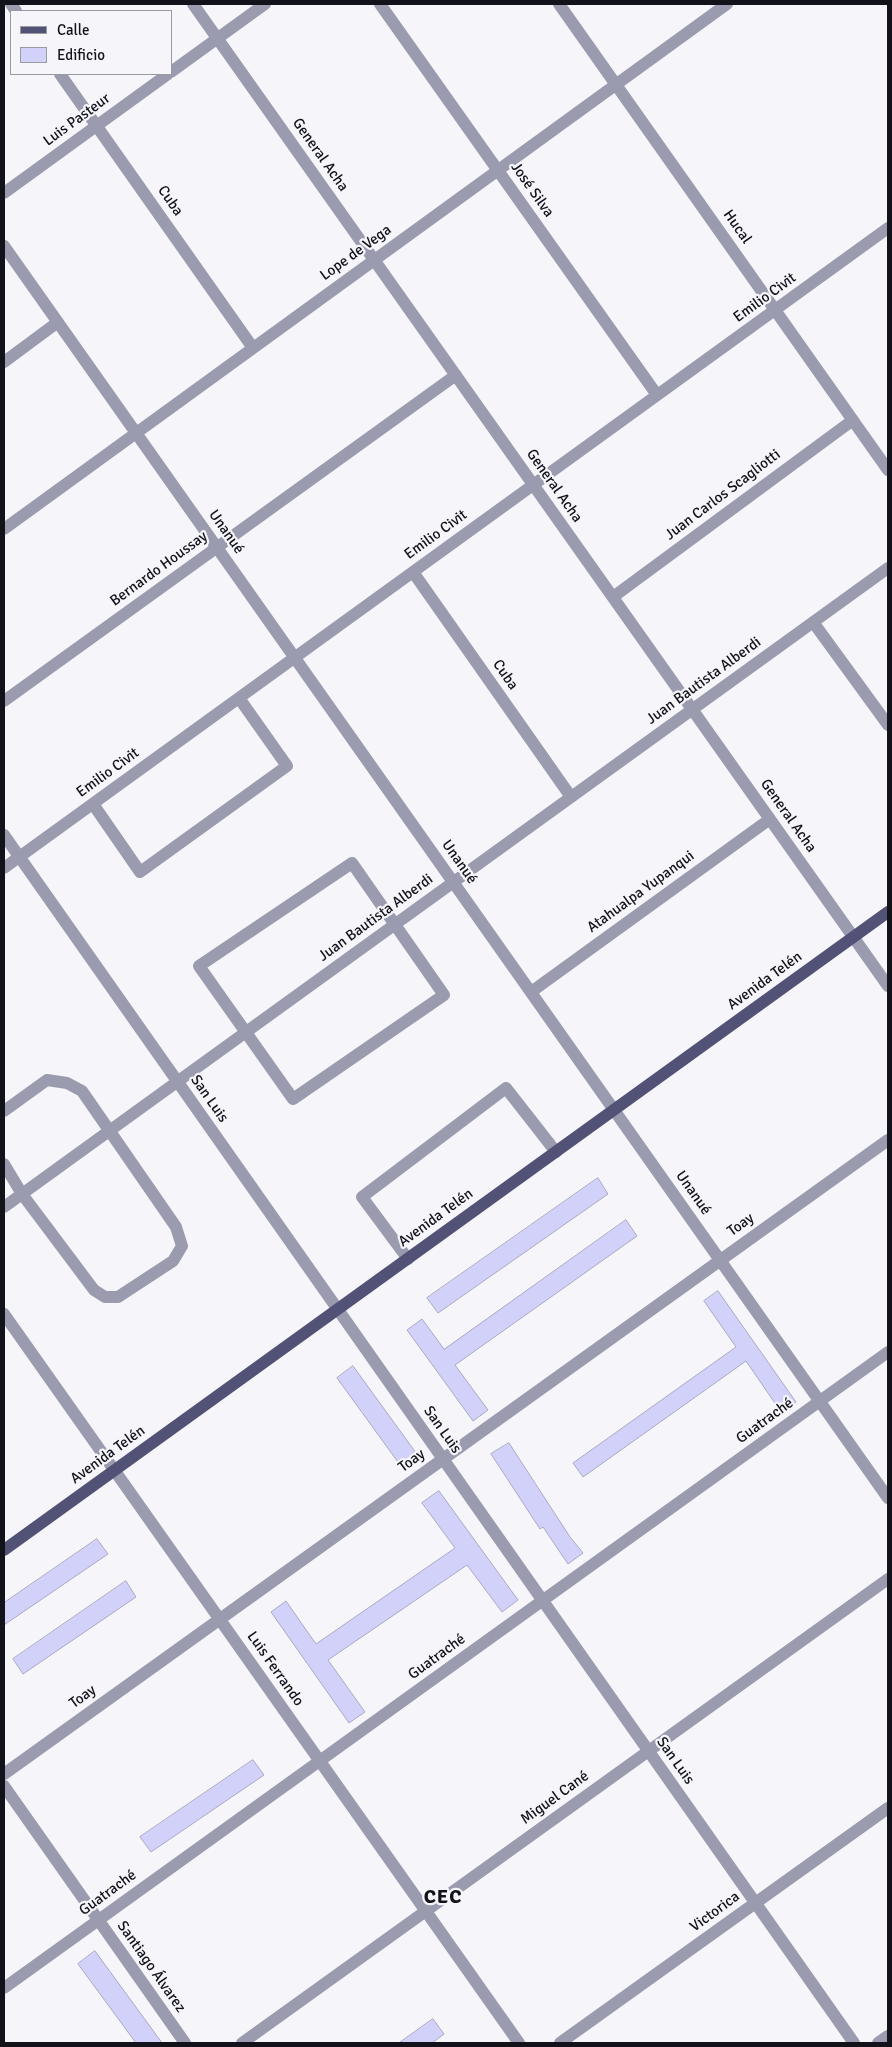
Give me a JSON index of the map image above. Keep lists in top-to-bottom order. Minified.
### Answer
{"streets":{"main road":["Avenida Telén"],"street":["Luis Pasteur","General Acha","José Silva","Cuba","Hucal","Lope de Vega","Emilio Civit","Juan Carlos Scagliotti","Unanué","Bernardo Houssay","Juan Bautista Alberdi","Atahualpa Yupanqui","San Luis","Toay","Guatraché","Luis Ferrando","Miguel Cané","Victorica","Santiago Álvarez"]},"crossings":[["Luis Pasteur","Cuba"],["General Acha","Lope de Vega"],["General Acha","Emilio Civit"],["General Acha","Juan Carlos Scagliotti"],["General Acha","Bernardo Houssay"],["General Acha","Juan Bautista Alberdi"],["General Acha","Atahualpa Yupanqui"],["General Acha","Avenida Telén"],["José Silva","Lope de Vega"],["José Silva","Emilio Civit"],["Cuba","Lope de Vega"],["Cuba","Emilio Civit"],["Cuba","Juan Bautista Alberdi"],["Hucal","Lope de Vega"],["Hucal","Emilio Civit"],["Hucal","Juan Carlos Scagliotti"],["Lope de Vega","Unanué"],["Emilio Civit","Unanué"],["Emilio Civit","San Luis"],["Unanué","Bernardo Houssay"],["Unanué","Juan Bautista Alberdi"],["Unanué","Atahualpa Yupanqui"],["Unanué","Avenida Telén"],["Unanué","Toay"],["Unanué","Guatraché"],["Juan Bautista Alberdi","San Luis"],["Avenida Telén","San Luis"],["Avenida Telén","Luis Ferrando"],["San Luis","Toay"],["San Luis","Guatraché"],["San Luis","Miguel Cané"],["San Luis","Victorica"],["Toay","Luis Ferrando"],["Guatraché","Luis Ferrando"],["Guatraché","Santiago Álvarez"],["Luis Ferrando","Miguel Cané"]],"districts":["CEC"],"legend":["Calle","Edificio"]}
